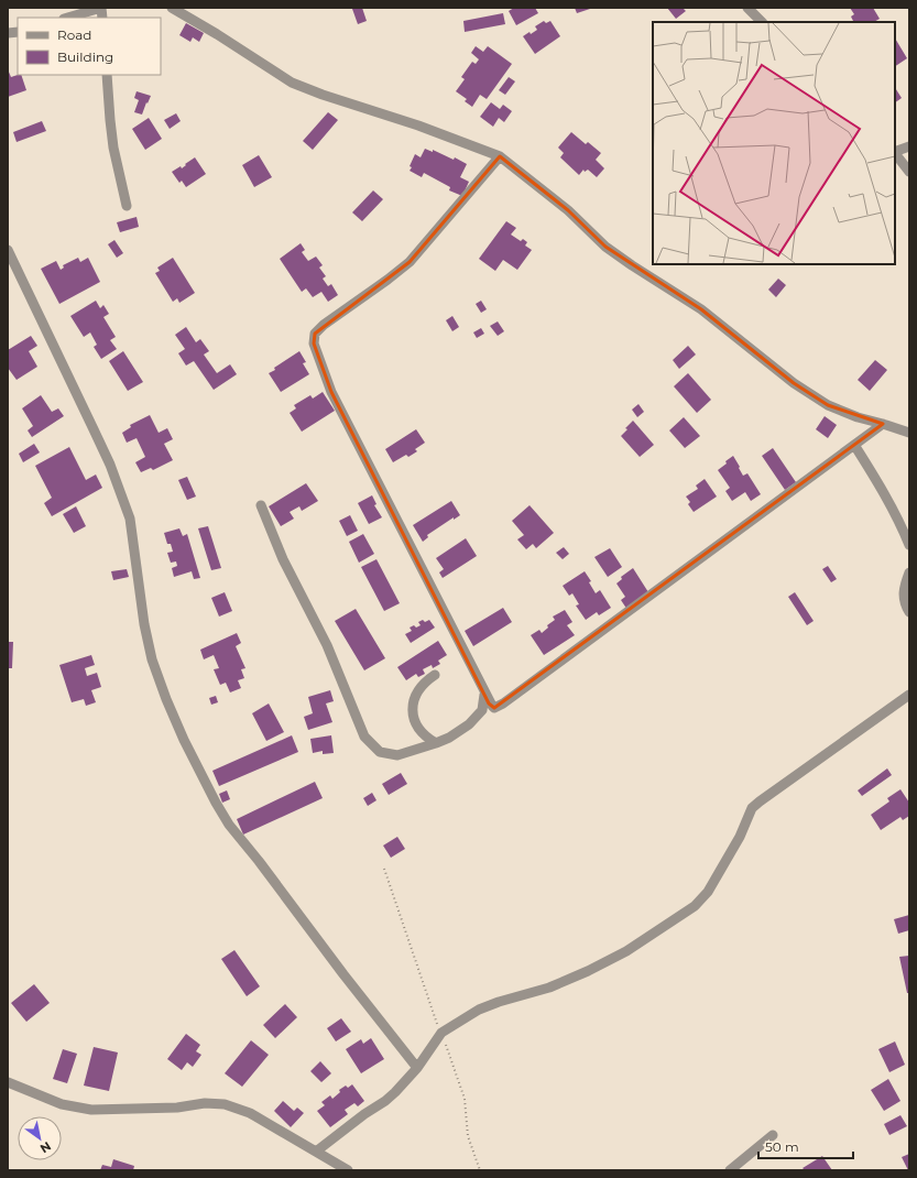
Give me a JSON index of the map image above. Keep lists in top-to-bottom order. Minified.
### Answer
{"legend":["Road","Building"],"scale_bar":"50 m","north":"bottom right"}
